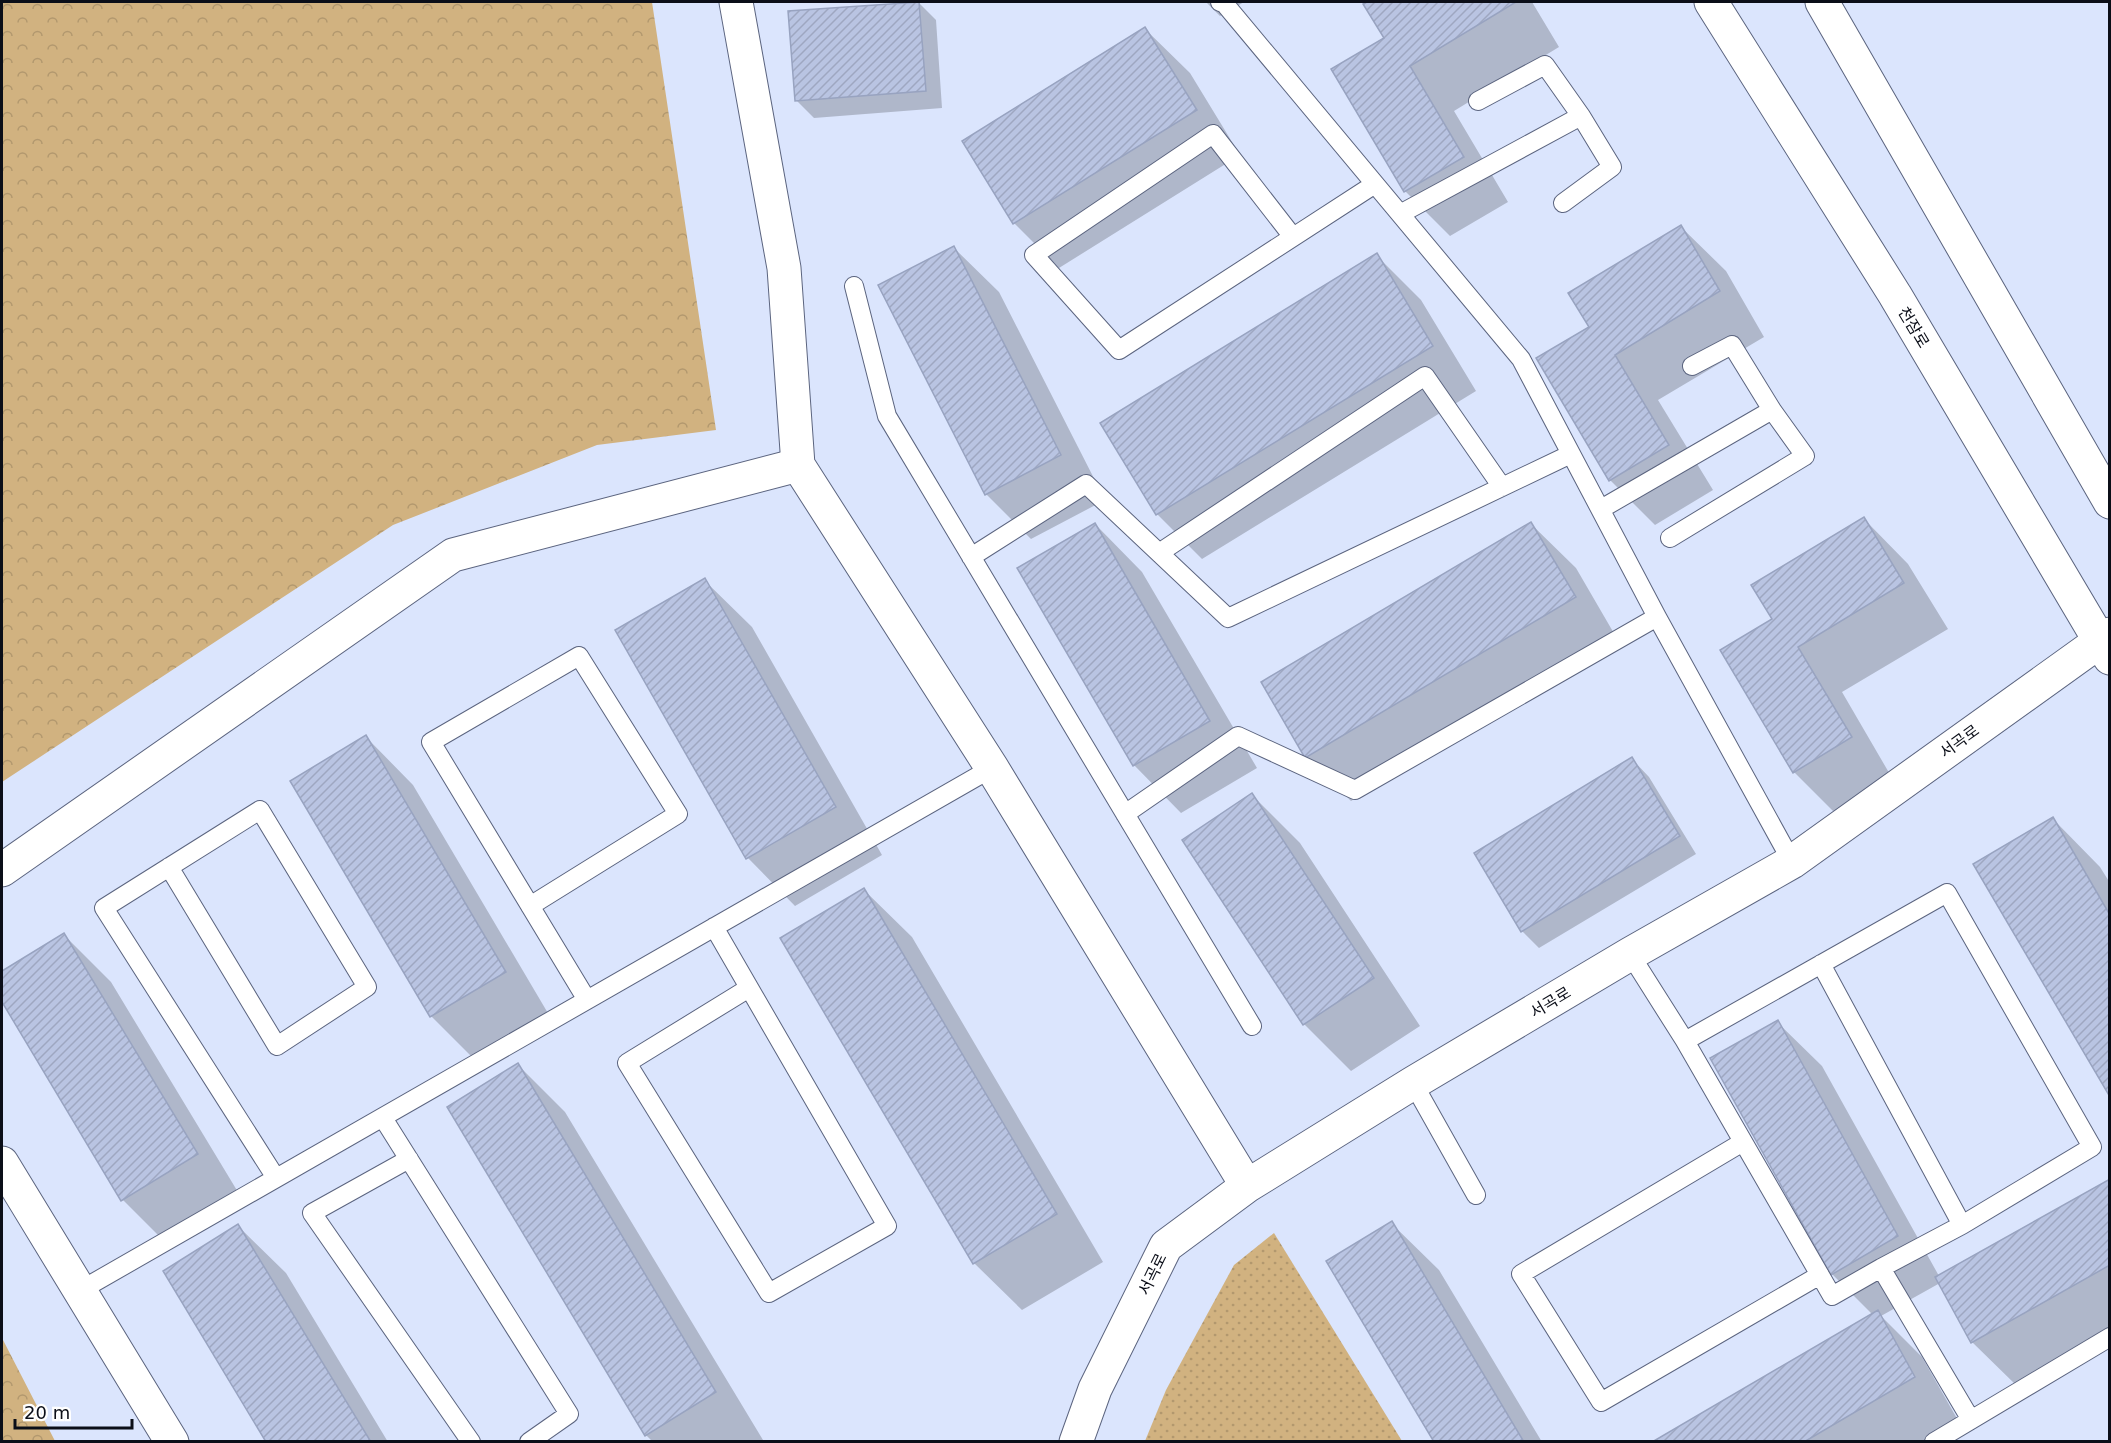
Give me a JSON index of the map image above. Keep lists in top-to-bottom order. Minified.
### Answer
{"streets":{"street":["천잠로","서곡로"]},"crossings":[["천잠로","서곡로"]],"scale_bar":"20 m"}
